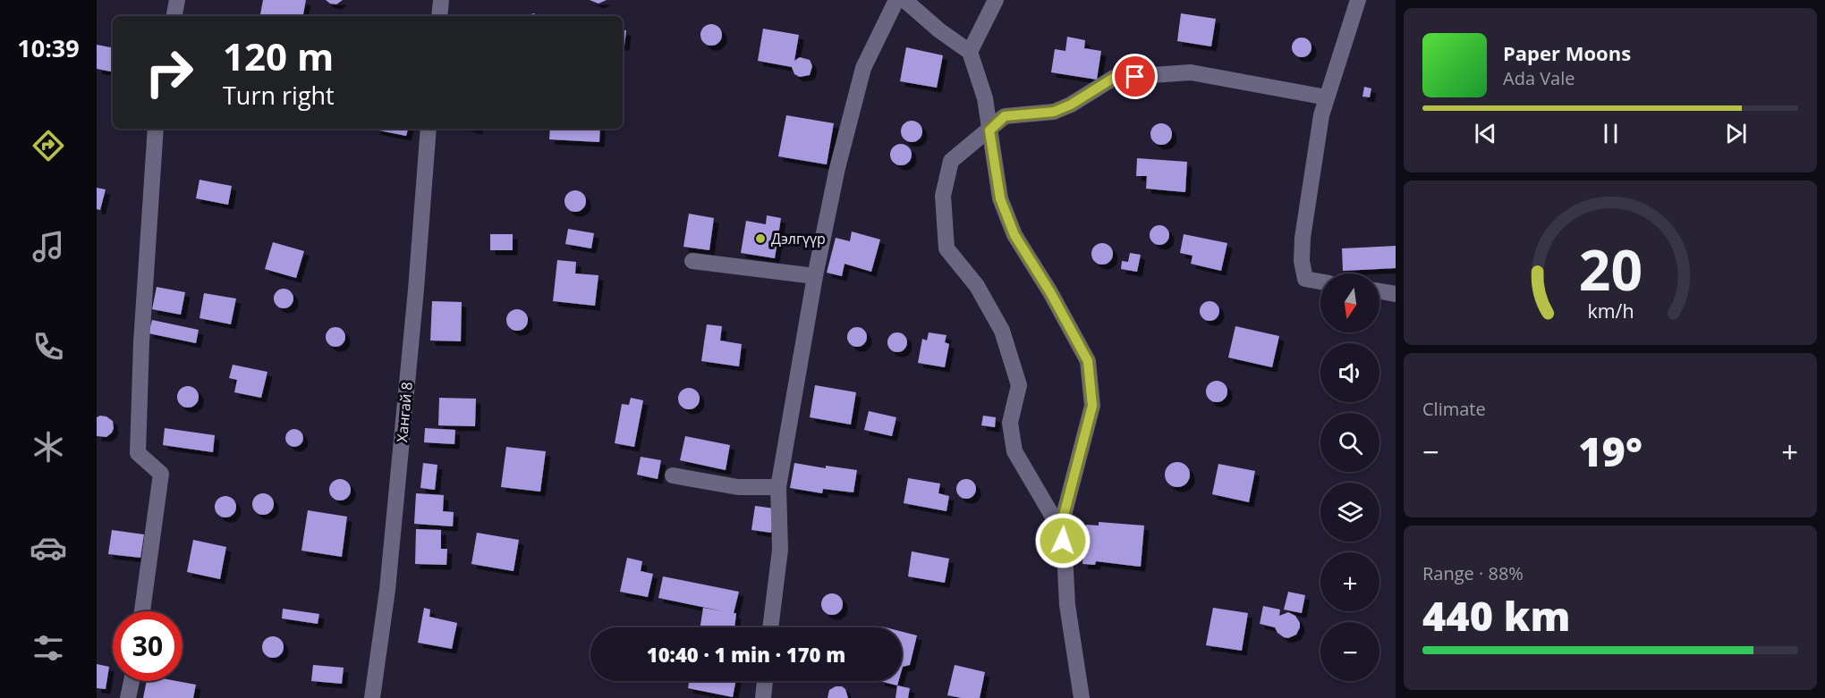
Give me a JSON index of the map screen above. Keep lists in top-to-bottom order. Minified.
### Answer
{"streets":{"street":["Хангай 8"]},"places":["Дэлгүүр"],"north":"bottom","page":{"tabs":"10:39","turn":["120 m","Turn right"],"song":["Paper Moons","Ada Vale"],"map_buttons":["+","−"],"tile":["Climate",["Range · 88%","440 km"]],"heat":["−","19°","+"],"limit":"30","trip":"10:40 · 1 min · 170 m","gauge":["20","km/h"]}}
